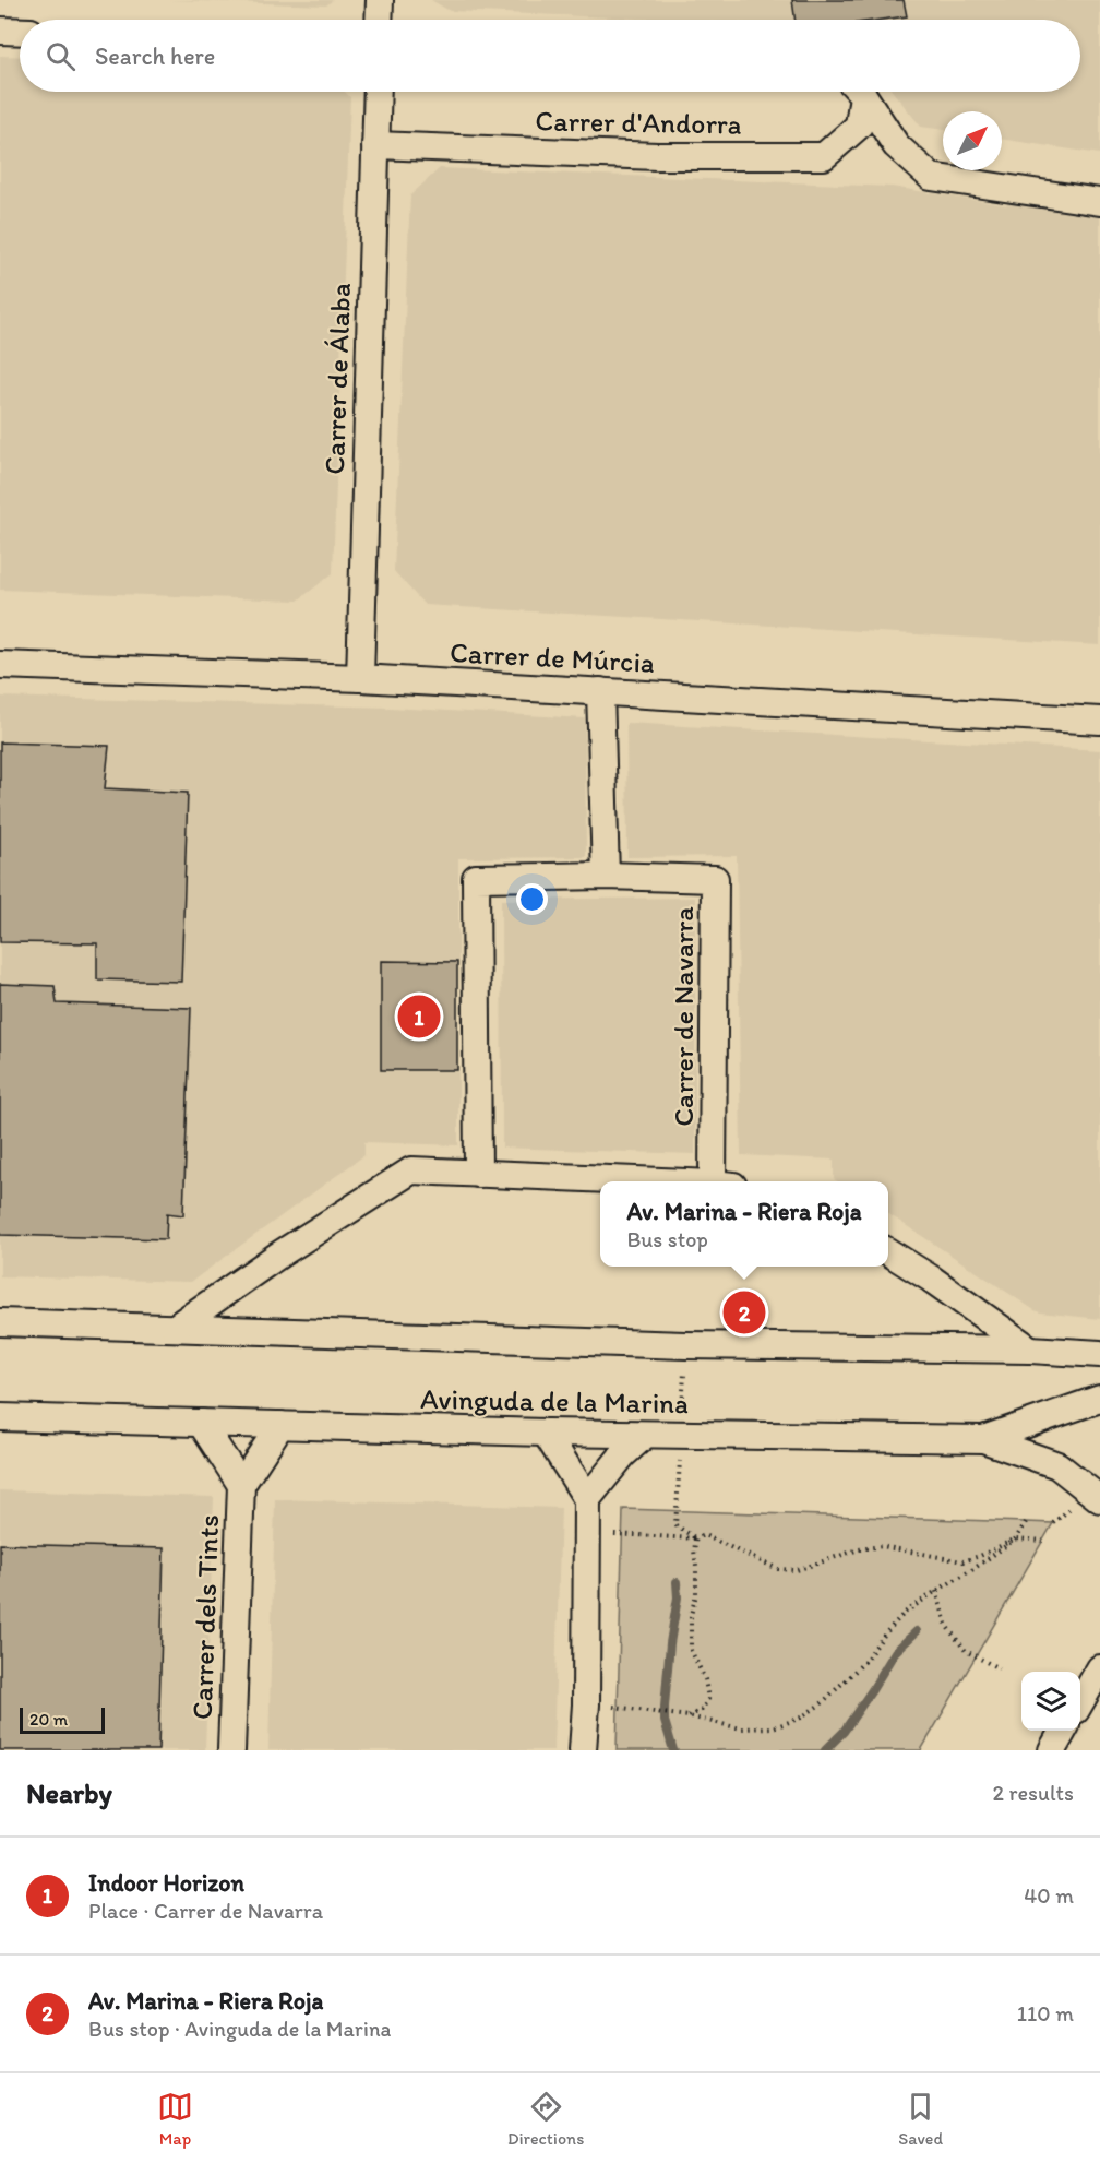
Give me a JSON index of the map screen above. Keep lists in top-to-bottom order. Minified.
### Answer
{"streets":{"street":["Carrer d'Andorra","Carrer de Álaba","Carrer de Múrcia","Carrer de Navarra","Avinguda de la Marina","Carrer dels Tints"]},"crossings":[["Carrer d'Andorra","Carrer de Álaba"],["Carrer de Álaba","Carrer de Múrcia"],["Avinguda de la Marina","Carrer dels Tints"]],"scale_bar":"20 m","north":"top right","page":{"search":"Search here","pins":["1","2"],"popup":["Av. Marina - Riera Roja","Bus stop"],"scale":"20 m","heading":["Nearby","2 results"],"list":[{"mark":"1","name":"Indoor Horizon","note":"Place · Carrer de Navarra","value":"40 m"},{"mark":"2","name":"Av. Marina - Riera Roja","note":"Bus stop · Avinguda de la Marina","value":"110 m"}],"nav":["Map","Directions","Saved"]}}
